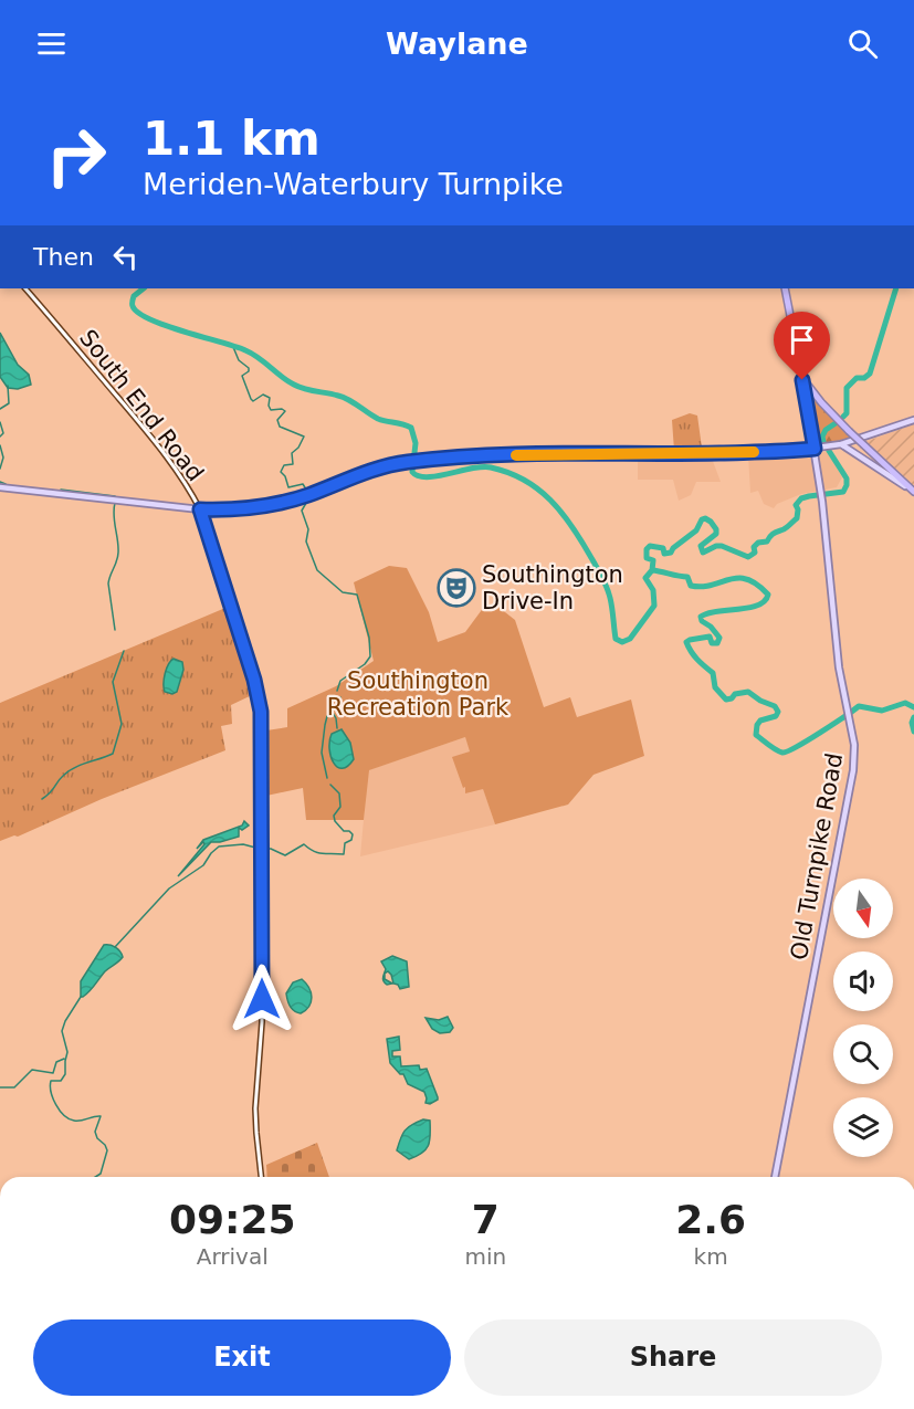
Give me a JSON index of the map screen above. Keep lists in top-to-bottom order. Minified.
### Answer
{"streets":{"main road":["Old Turnpike Road"],"street":["South End Road"]},"parks":["Southington Recreation Park"],"places":{"theatre":["Southington Drive-In"]},"north":"bottom","page":{"header":"Waylane","turn":["1.1 km","Meriden-Waterbury Turnpike"],"then":"Then","eta":["09:25","Arrival","7","min","2.6","km"],"buttons":["Exit","Share"]}}
